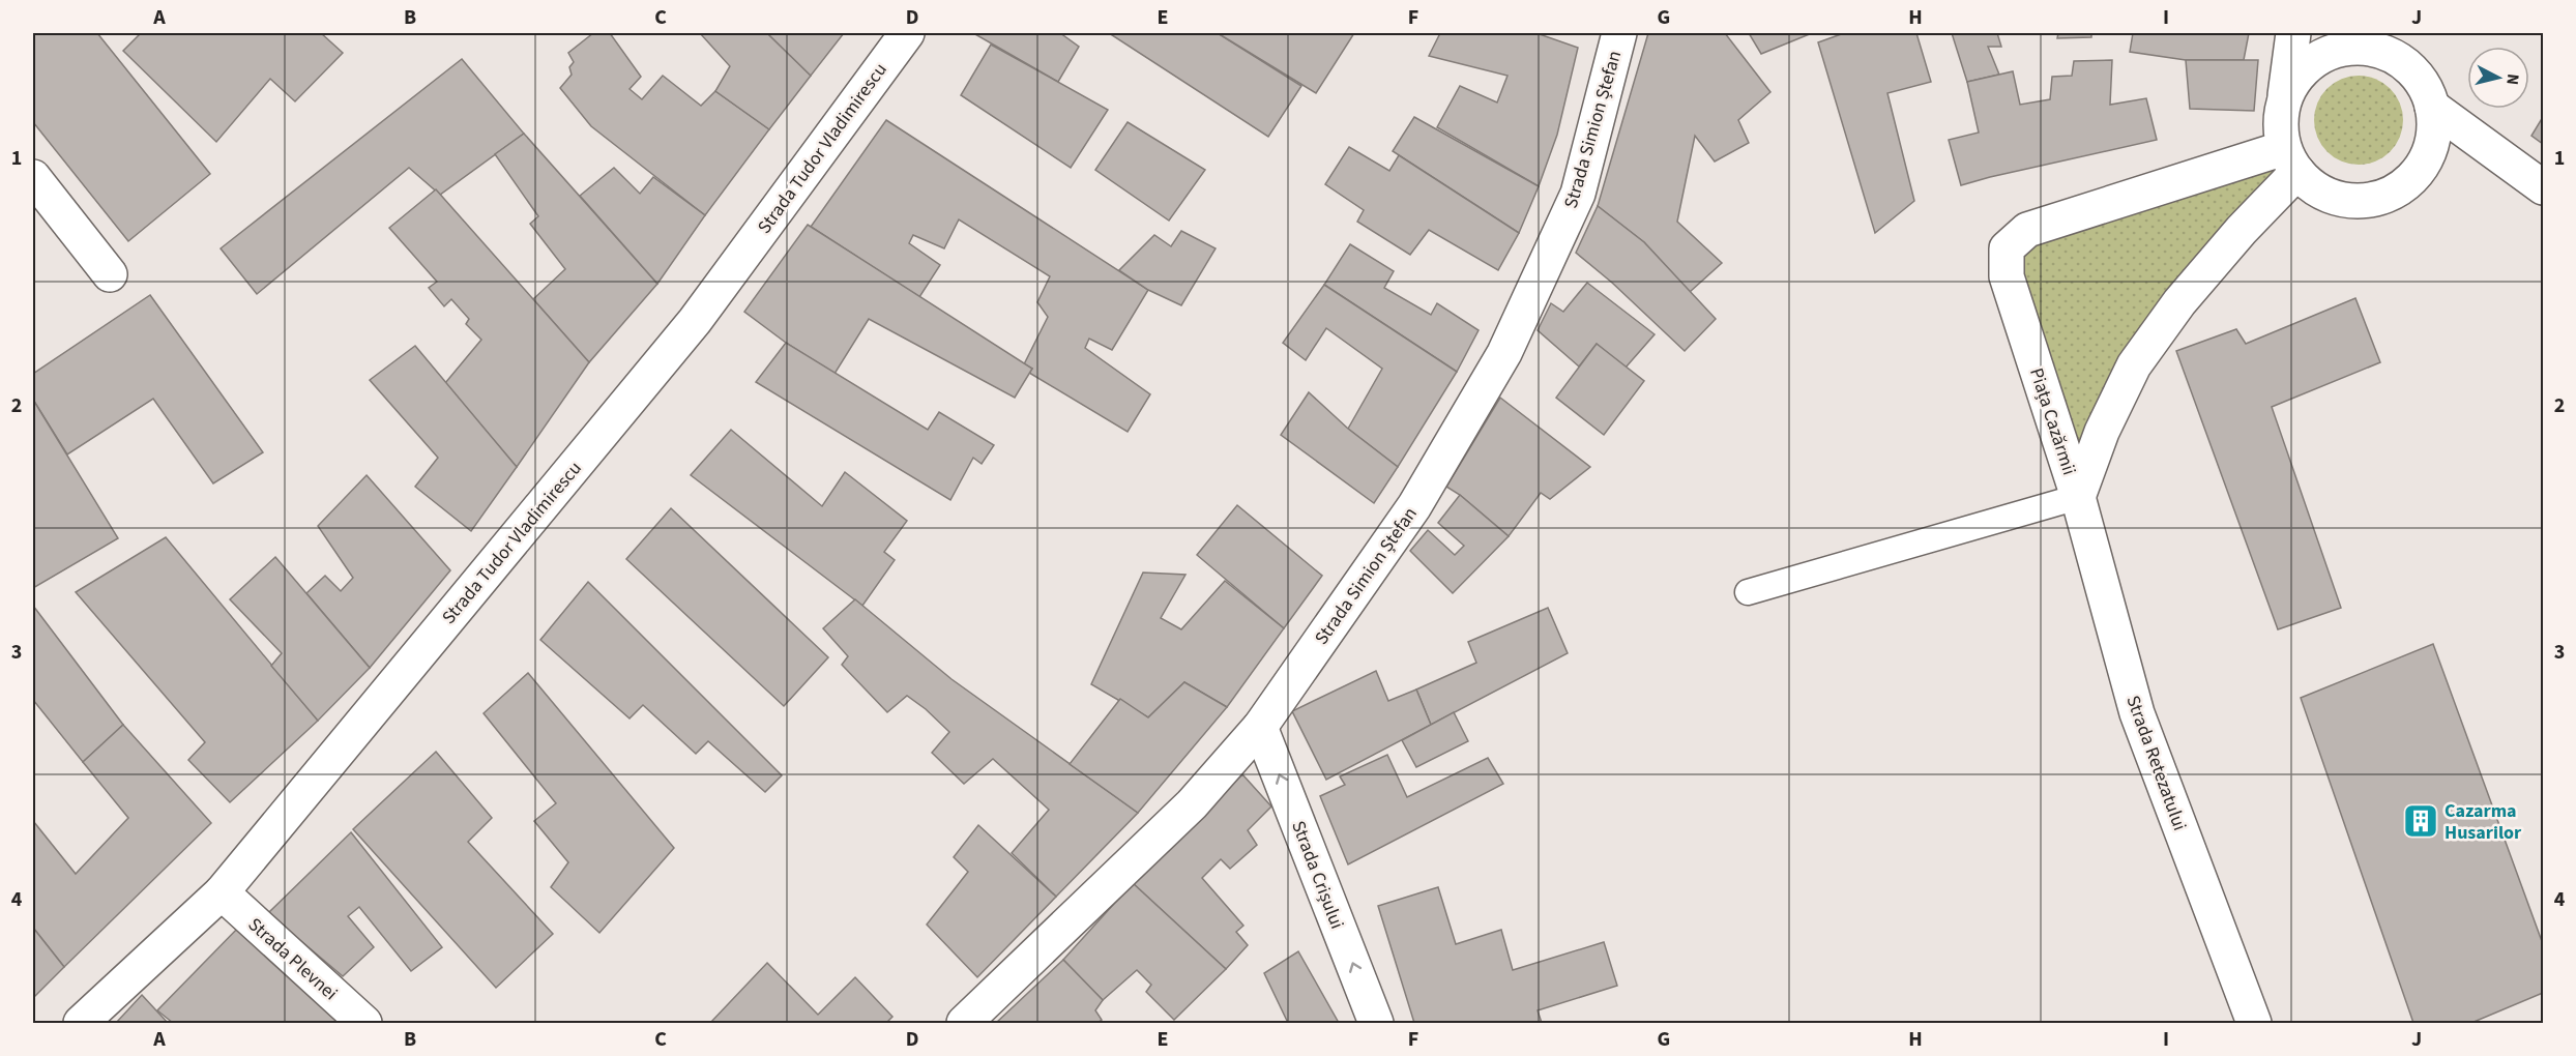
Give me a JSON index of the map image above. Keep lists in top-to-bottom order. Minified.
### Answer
{"streets":{"street":["Strada Simion Ștefan","Strada Tudor Vladimirescu","Piața Cazărmii","Strada Retezatului","Strada Crișului","Strada Plevnei"]},"crossings":[["Strada Simion Ștefan","Strada Crișului"],["Strada Tudor Vladimirescu","Strada Plevnei"],["Piața Cazărmii","Strada Retezatului"]],"one_way":["Strada Crișului"],"places":{"building":["Cazarma Husarilor"]},"north":"right","grid":{"columns":["A","B","C","D","E","F","G","H","I","J"],"rows":["1","2","3","4"]}}
